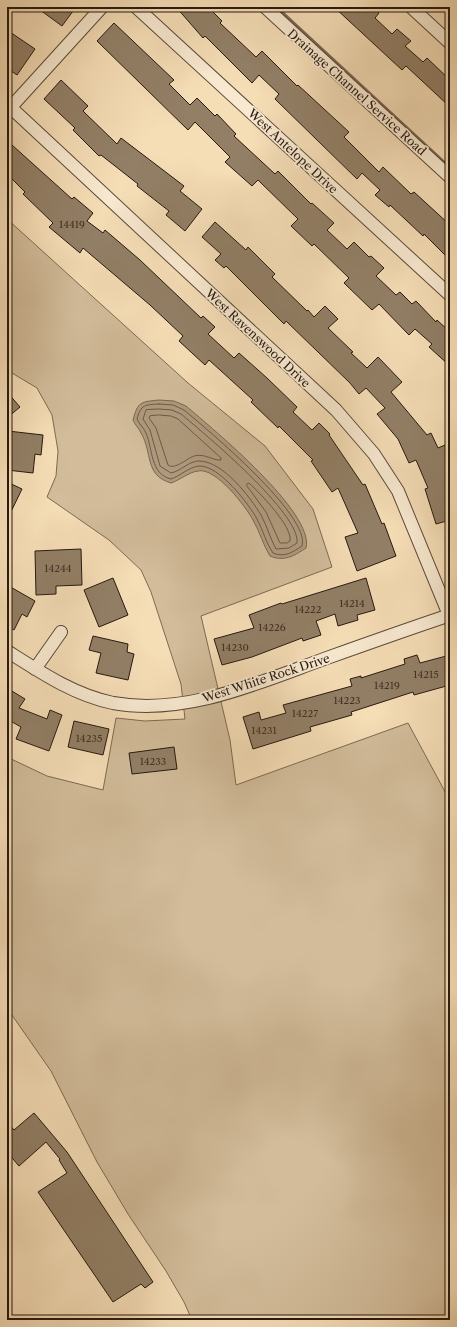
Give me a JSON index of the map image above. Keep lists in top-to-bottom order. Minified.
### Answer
{"streets":{"street":["Drainage Channel Service Road","West Antelope Drive","West Ravenswood Drive","West White Rock Drive"]},"crossings":[["West Ravenswood Drive","West White Rock Drive"]],"house_numbers":["14419","14244","14214","14222","14226","14230","14215","14219","14223","14227","14231","14235","14233"]}
